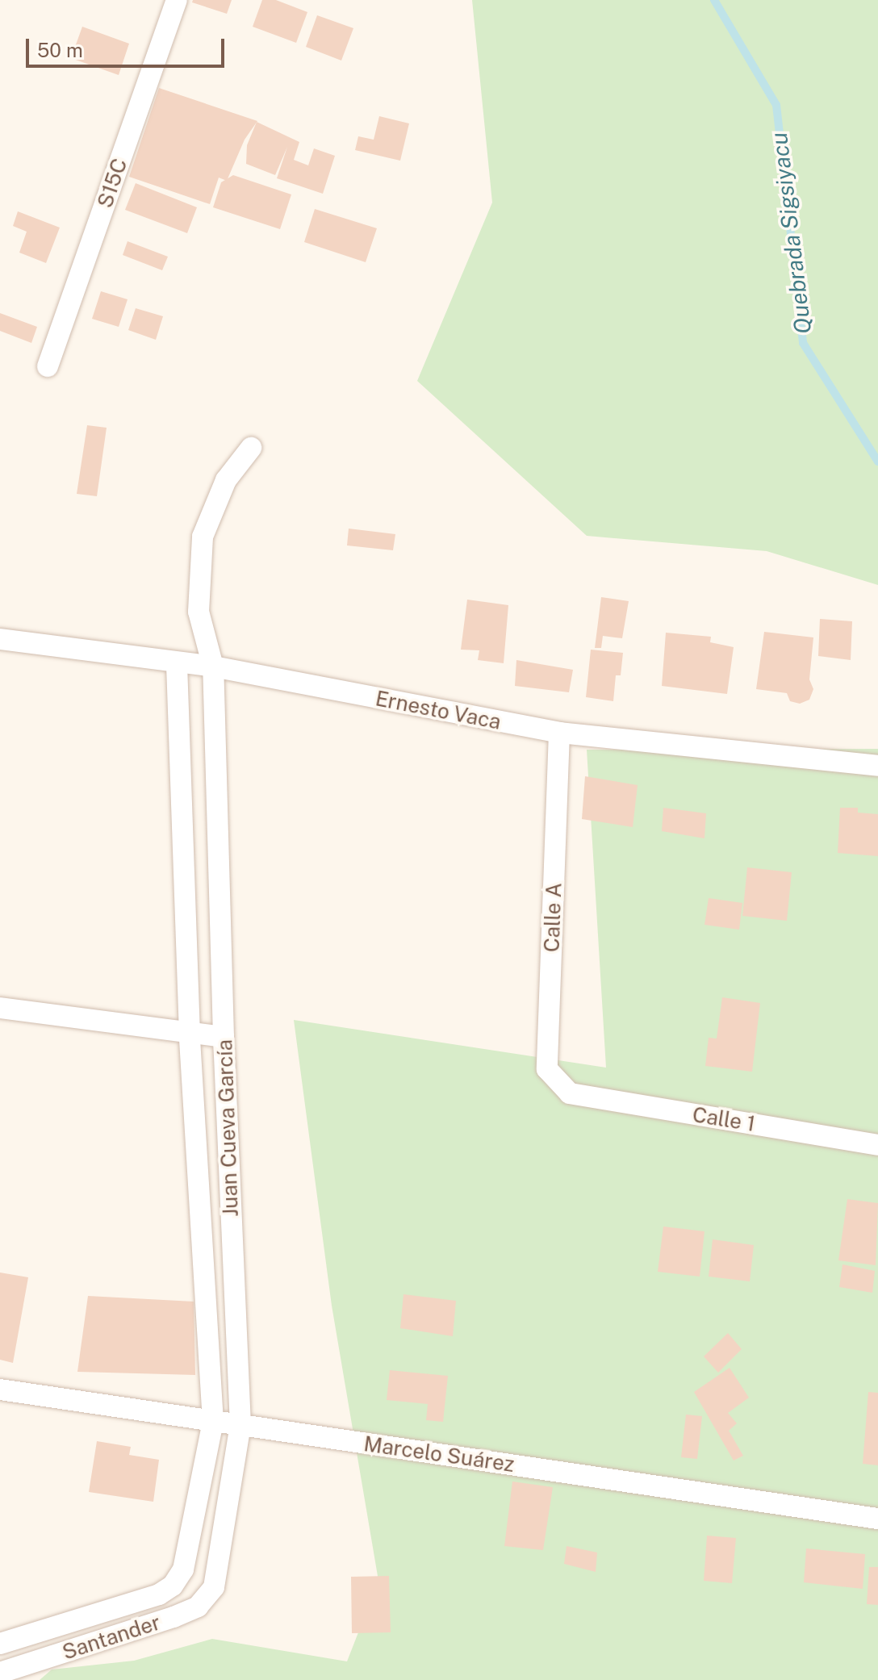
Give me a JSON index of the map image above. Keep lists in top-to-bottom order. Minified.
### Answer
{"streets":{"street":["S15C","Ernesto Vaca","Calle A","Calle 1","Juan Cueva García","Marcelo Suárez","Santander"]},"crossings":[["Ernesto Vaca","Calle A"],["Ernesto Vaca","Juan Cueva García"],["Calle A","Calle 1"],["Juan Cueva García","Marcelo Suárez"],["Juan Cueva García","Santander"]],"water":["Quebrada Sigsiyacu"],"scale_bar":"50 m"}
